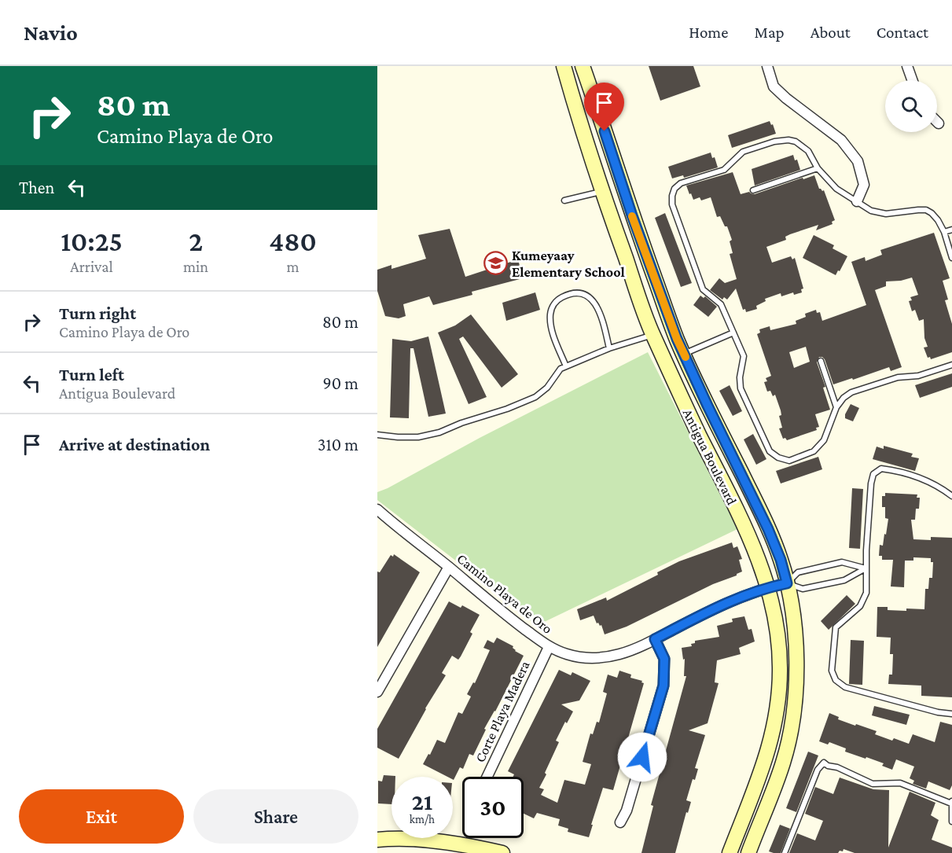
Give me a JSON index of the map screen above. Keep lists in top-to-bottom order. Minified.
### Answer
{"streets":{"main road":["Antigua Boulevard"],"street":["Camino Playa de Oro","Corte Playa Madera"]},"crossings":[["Antigua Boulevard","Camino Playa de Oro"],["Camino Playa de Oro","Corte Playa Madera"]],"places":{"school or university":["Kumeyaay Elementary School"]},"page":{"header":"Navio","nav":["Home","Map","About","Contact"],"turn":["80 m","Camino Playa de Oro"],"then":"Then","eta":["10:25","Arrival","2","min","480","m"],"list":[{"name":"Turn right","note":"Camino Playa de Oro","value":"80 m"},{"name":"Turn left","note":"Antigua Boulevard","value":"90 m"},{"name":"Arrive at destination","value":"310 m"}],"speed":"21 km/h","limit":"30","buttons":["Exit","Share"]}}
